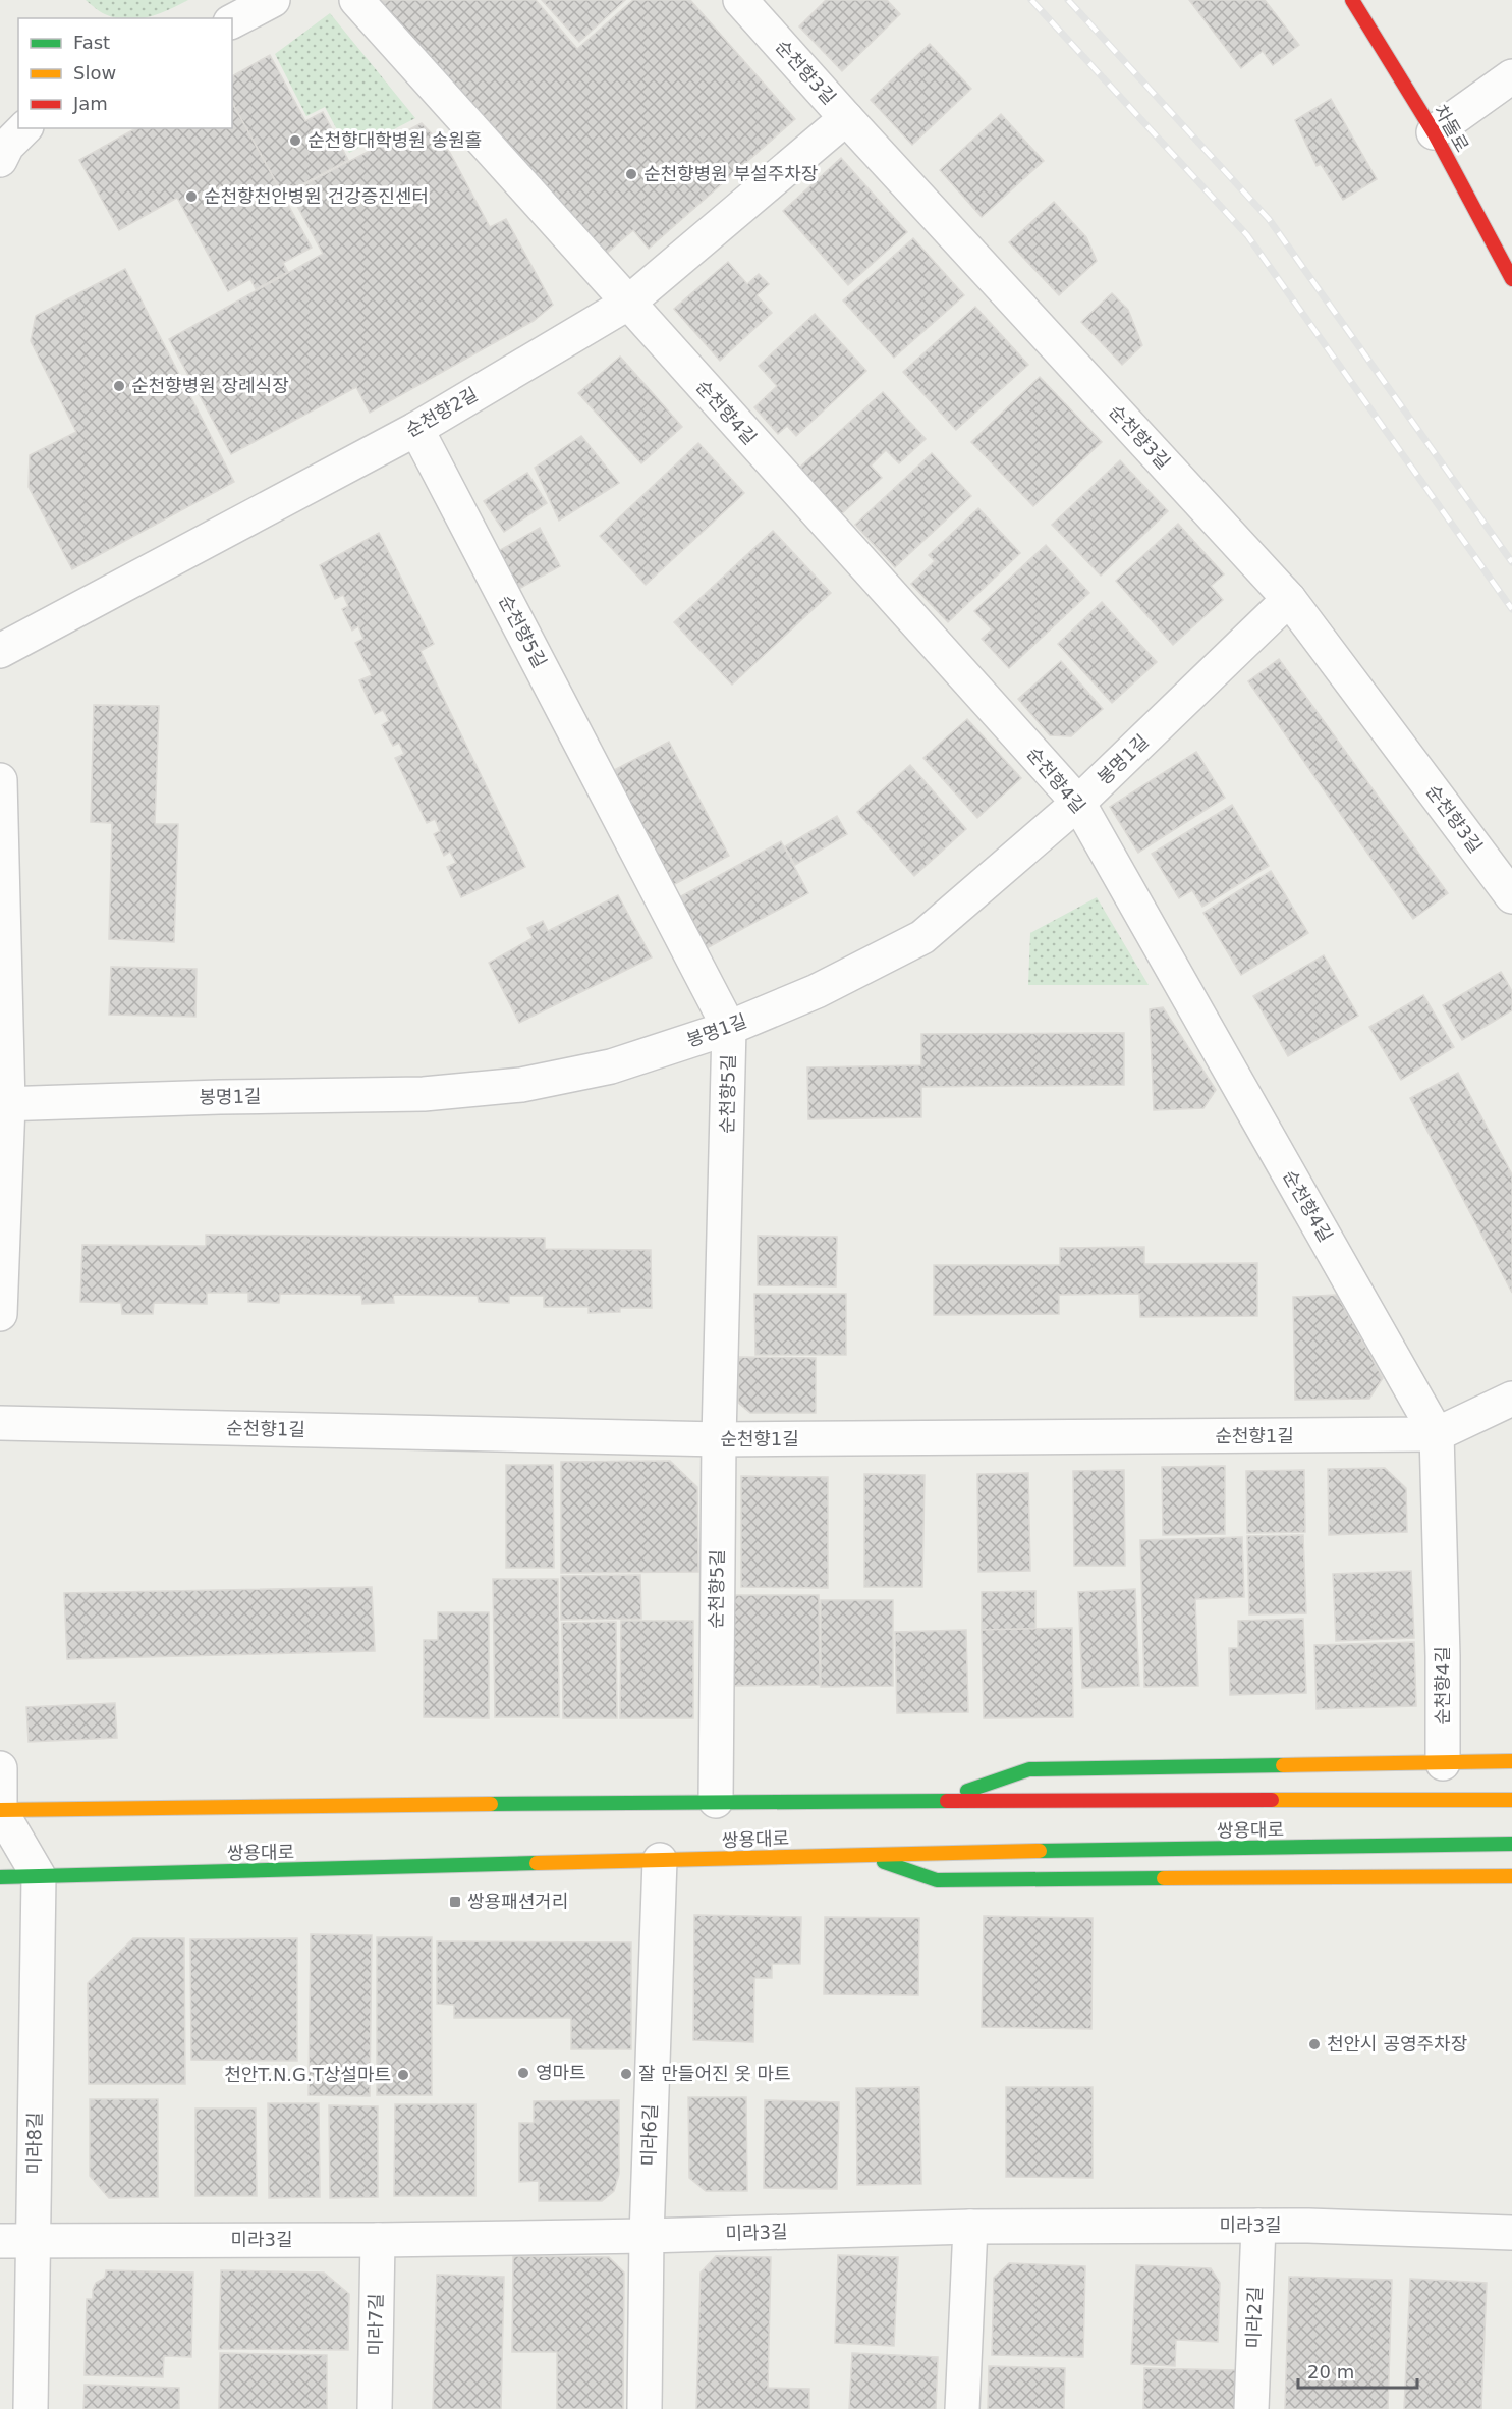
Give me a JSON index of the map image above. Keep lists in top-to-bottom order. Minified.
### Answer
{"streets":{"main road":["차돌로","쌍용대로"],"street":["순천향3길","순천향2길","순천향4길","순천향5길","봉명1길","순천향1길","미라6길","미라8길","미라3길","미라2길","미라7길"]},"crossings":[["순천향3길","순천향2길"],["순천향3길","봉명1길"],["순천향2길","순천향4길"],["순천향2길","순천향5길"],["순천향4길","봉명1길"],["순천향4길","순천향1길"],["순천향5길","봉명1길"],["순천향5길","순천향1길"],["순천향5길","쌍용대로"],["쌍용대로","미라6길"],["쌍용대로","미라8길"],["미라6길","미라3길"],["미라8길","미라3길"],["미라3길","미라2길"],["미라3길","미라7길"]],"places":{"other":["순천향대학병원 송원홀","순천향병원 부설주차장","순천향천안병원 건강증진센터","순천향병원 장례식장","천안시 공영주차장","영마트","잘 만들어진 옷 마트","천안T.N.G.T상설마트"],"transit":["쌍용패션거리"]},"legend":["Fast","Slow","Jam"],"scale_bar":"20 m"}
